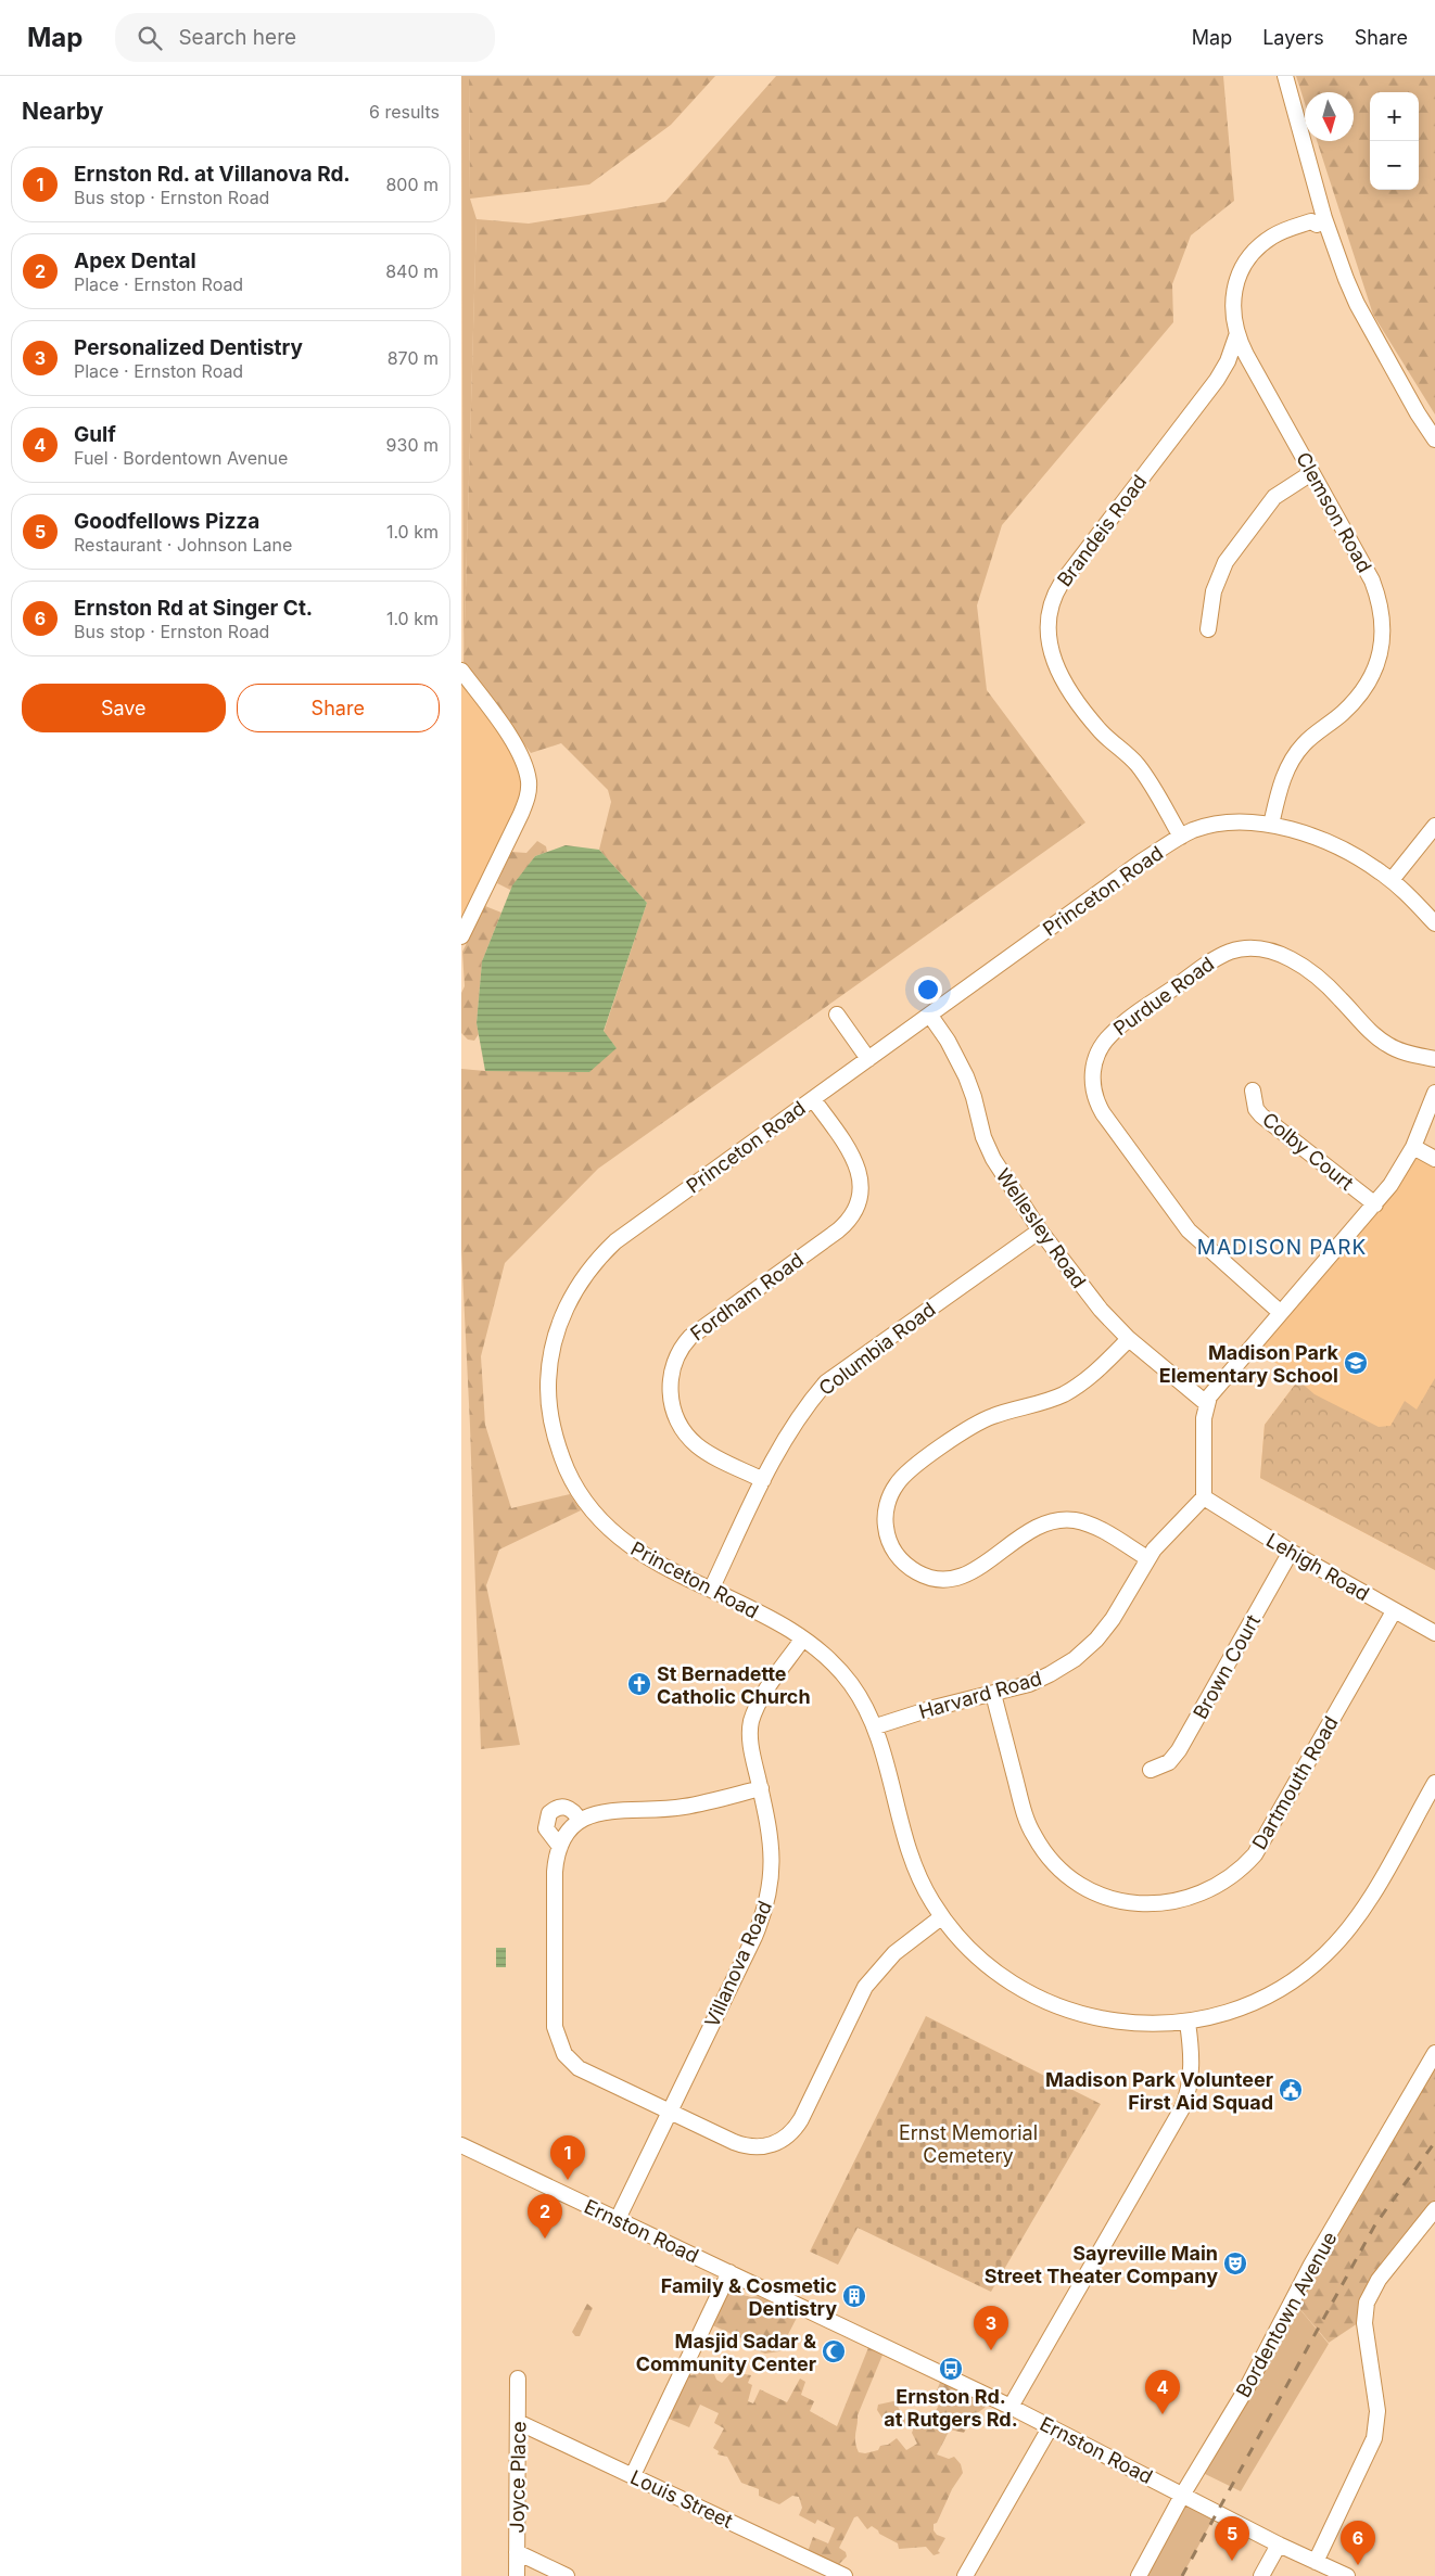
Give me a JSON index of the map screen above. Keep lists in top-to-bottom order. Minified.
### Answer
{"streets":{"street":["Clemson Road","Brandeis Road","Princeton Road","Purdue Road","Colby Court","Wellesley Road","Fordham Road","Columbia Road","Lehigh Road","Brown Court","Harvard Road","Dartmouth Road","Villanova Road","Ernston Road","Bordentown Avenue","Joyce Place","Louis Street"]},"crossings":[["Clemson Road","Brandeis Road"],["Clemson Road","Princeton Road"],["Brandeis Road","Princeton Road"],["Princeton Road","Wellesley Road"],["Princeton Road","Fordham Road"],["Princeton Road","Columbia Road"],["Princeton Road","Harvard Road"],["Princeton Road","Villanova Road"],["Wellesley Road","Columbia Road"],["Fordham Road","Columbia Road"],["Lehigh Road","Brown Court"],["Lehigh Road","Harvard Road"],["Lehigh Road","Dartmouth Road"],["Harvard Road","Dartmouth Road"],["Villanova Road","Ernston Road"],["Ernston Road","Bordentown Avenue"],["Joyce Place","Louis Street"]],"districts":["MADISON PARK"],"parks":["Ernst Memorial Cemetery"],"places":{"school or university":["Madison Park Elementary School"],"church":["St Bernadette Catholic Church"],"public building":["Madison Park Volunteer First Aid Squad"],"theatre":["Sayreville Main Street Theater Company"],"building":["Family & Cosmetic Dentistry"],"mosque":["Masjid Sadar & Community Center"],"bus stop":["Ernston Rd. at Rutgers Rd."]},"north":"bottom","page":{"header":"Map","search":"Search here","nav":["Map","Layers","Share"],"heading":["Nearby","6 results"],"map_buttons":["+","−"],"list":[{"mark":"1","name":"Ernston Rd. at Villanova Rd.","note":"Bus stop · Ernston Road","value":"800 m"},{"mark":"2","name":"Apex Dental","note":"Place · Ernston Road","value":"840 m"},{"mark":"3","name":"Personalized Dentistry","note":"Place · Ernston Road","value":"870 m"},{"mark":"4","name":"Gulf","note":"Fuel · Bordentown Avenue","value":"930 m"},{"mark":"5","name":"Goodfellows Pizza","note":"Restaurant · Johnson Lane","value":"1.0 km"},{"mark":"6","name":"Ernston Rd at Singer Ct.","note":"Bus stop · Ernston Road","value":"1.0 km"}],"buttons":["Save","Share"],"pins":["1","2","3","4","5","6"]}}
